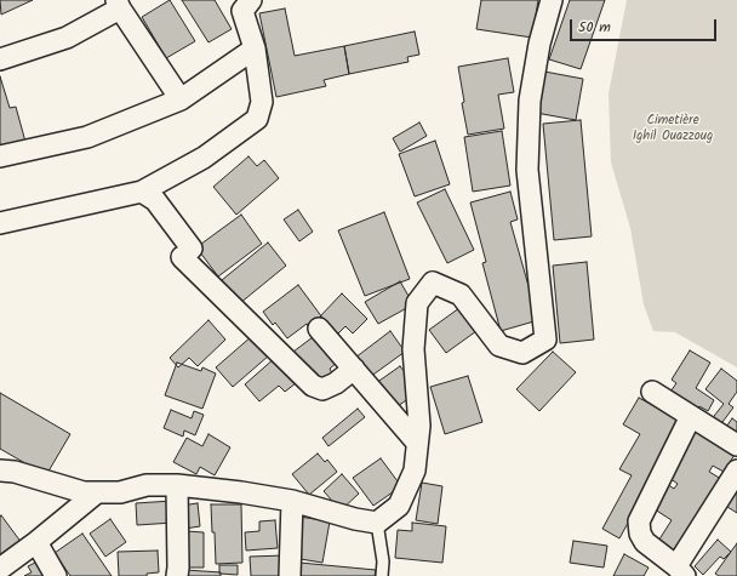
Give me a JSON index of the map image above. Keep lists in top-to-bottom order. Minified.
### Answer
{"parks":["Cimetière Ighil Ouazzoug"],"scale_bar":"50 m"}
